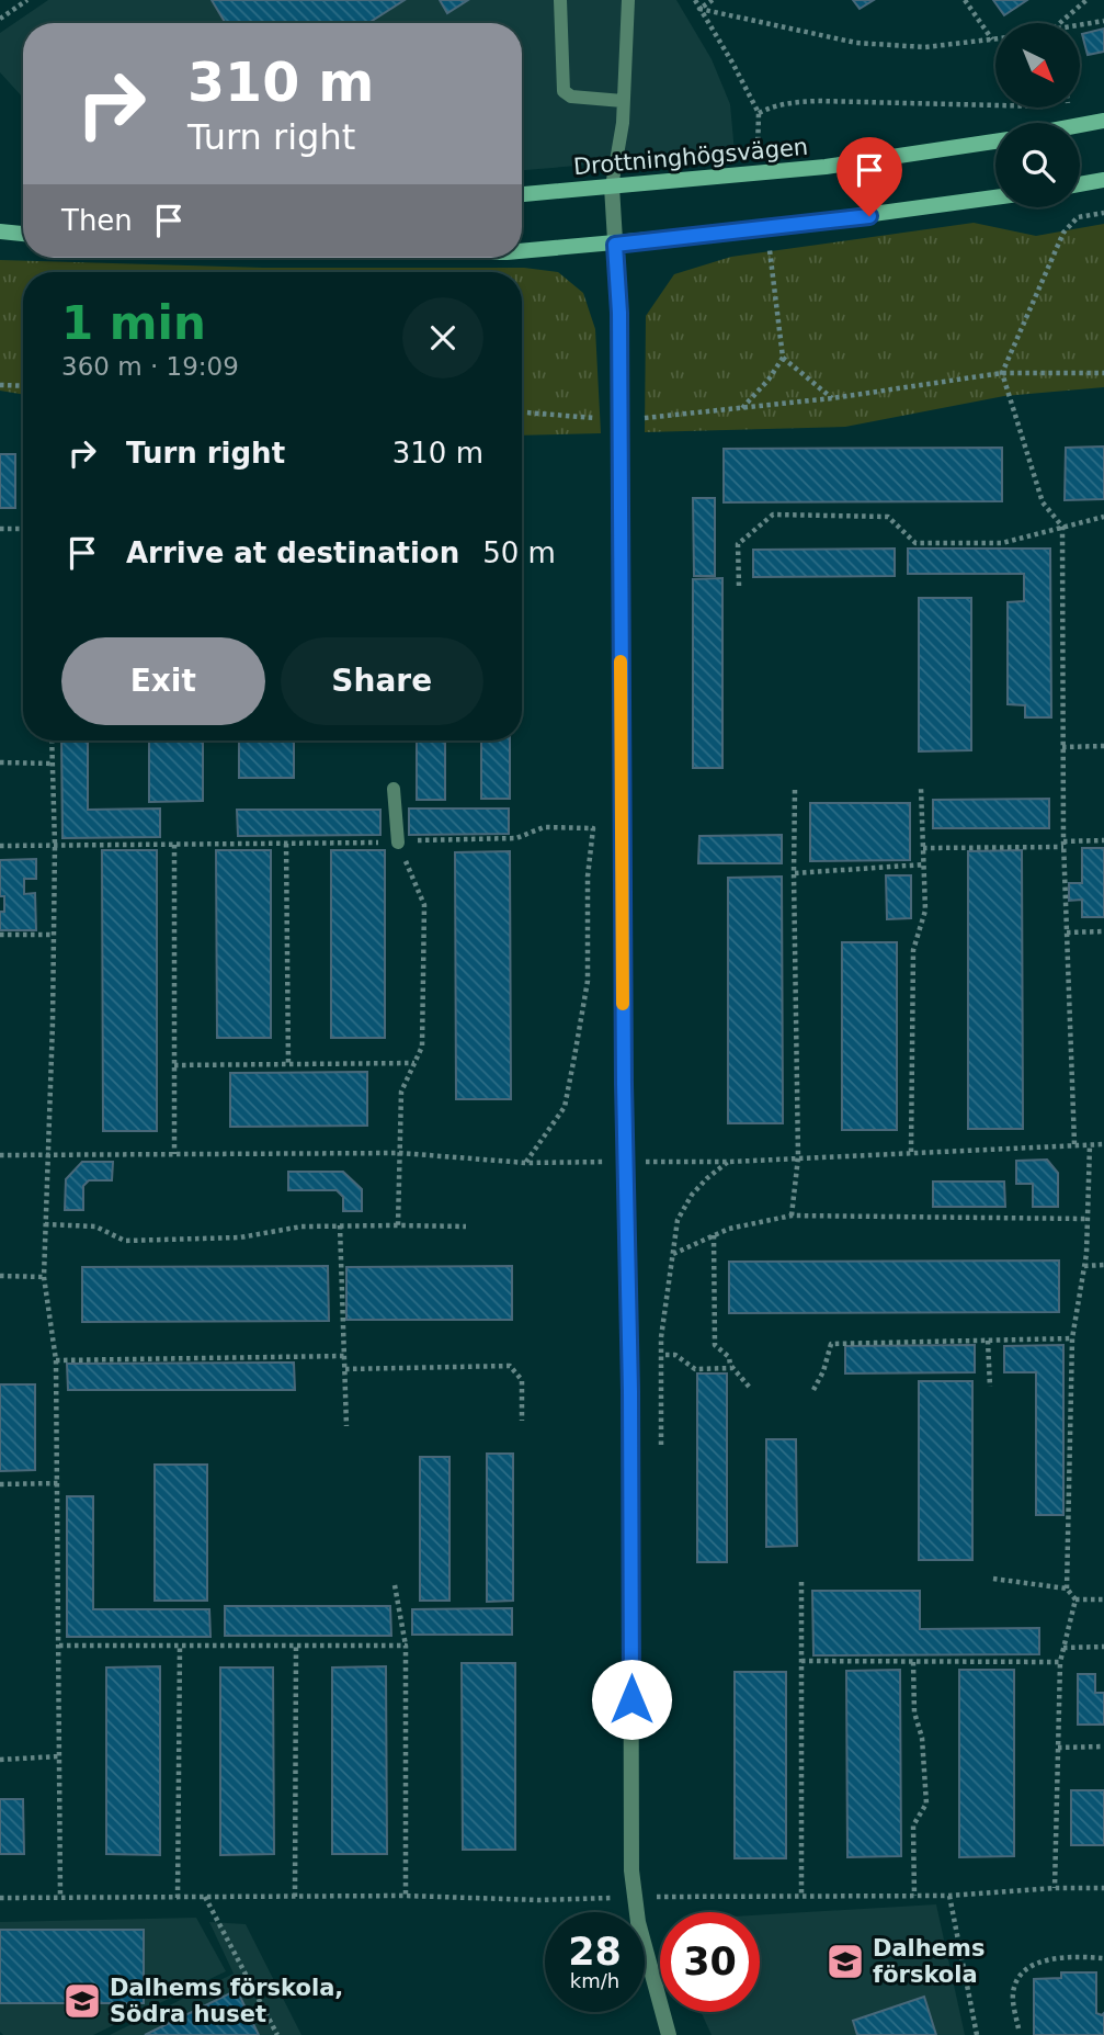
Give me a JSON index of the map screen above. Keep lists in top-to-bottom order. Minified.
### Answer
{"streets":{"street":["Drottninghögsvägen"]},"places":{"school or university":["Dalhems förskola","Dalhems förskola, Södra huset"]},"north":"bottom right","page":{"turn":["310 m","Turn right"],"then":"Then","heading":["1 min","360 m · 19:09"],"list":[{"name":"Turn right","value":"310 m"},{"name":"Arrive at destination","value":"50 m"}],"buttons":["Exit","Share"],"speed":"28 km/h","limit":"30"}}
